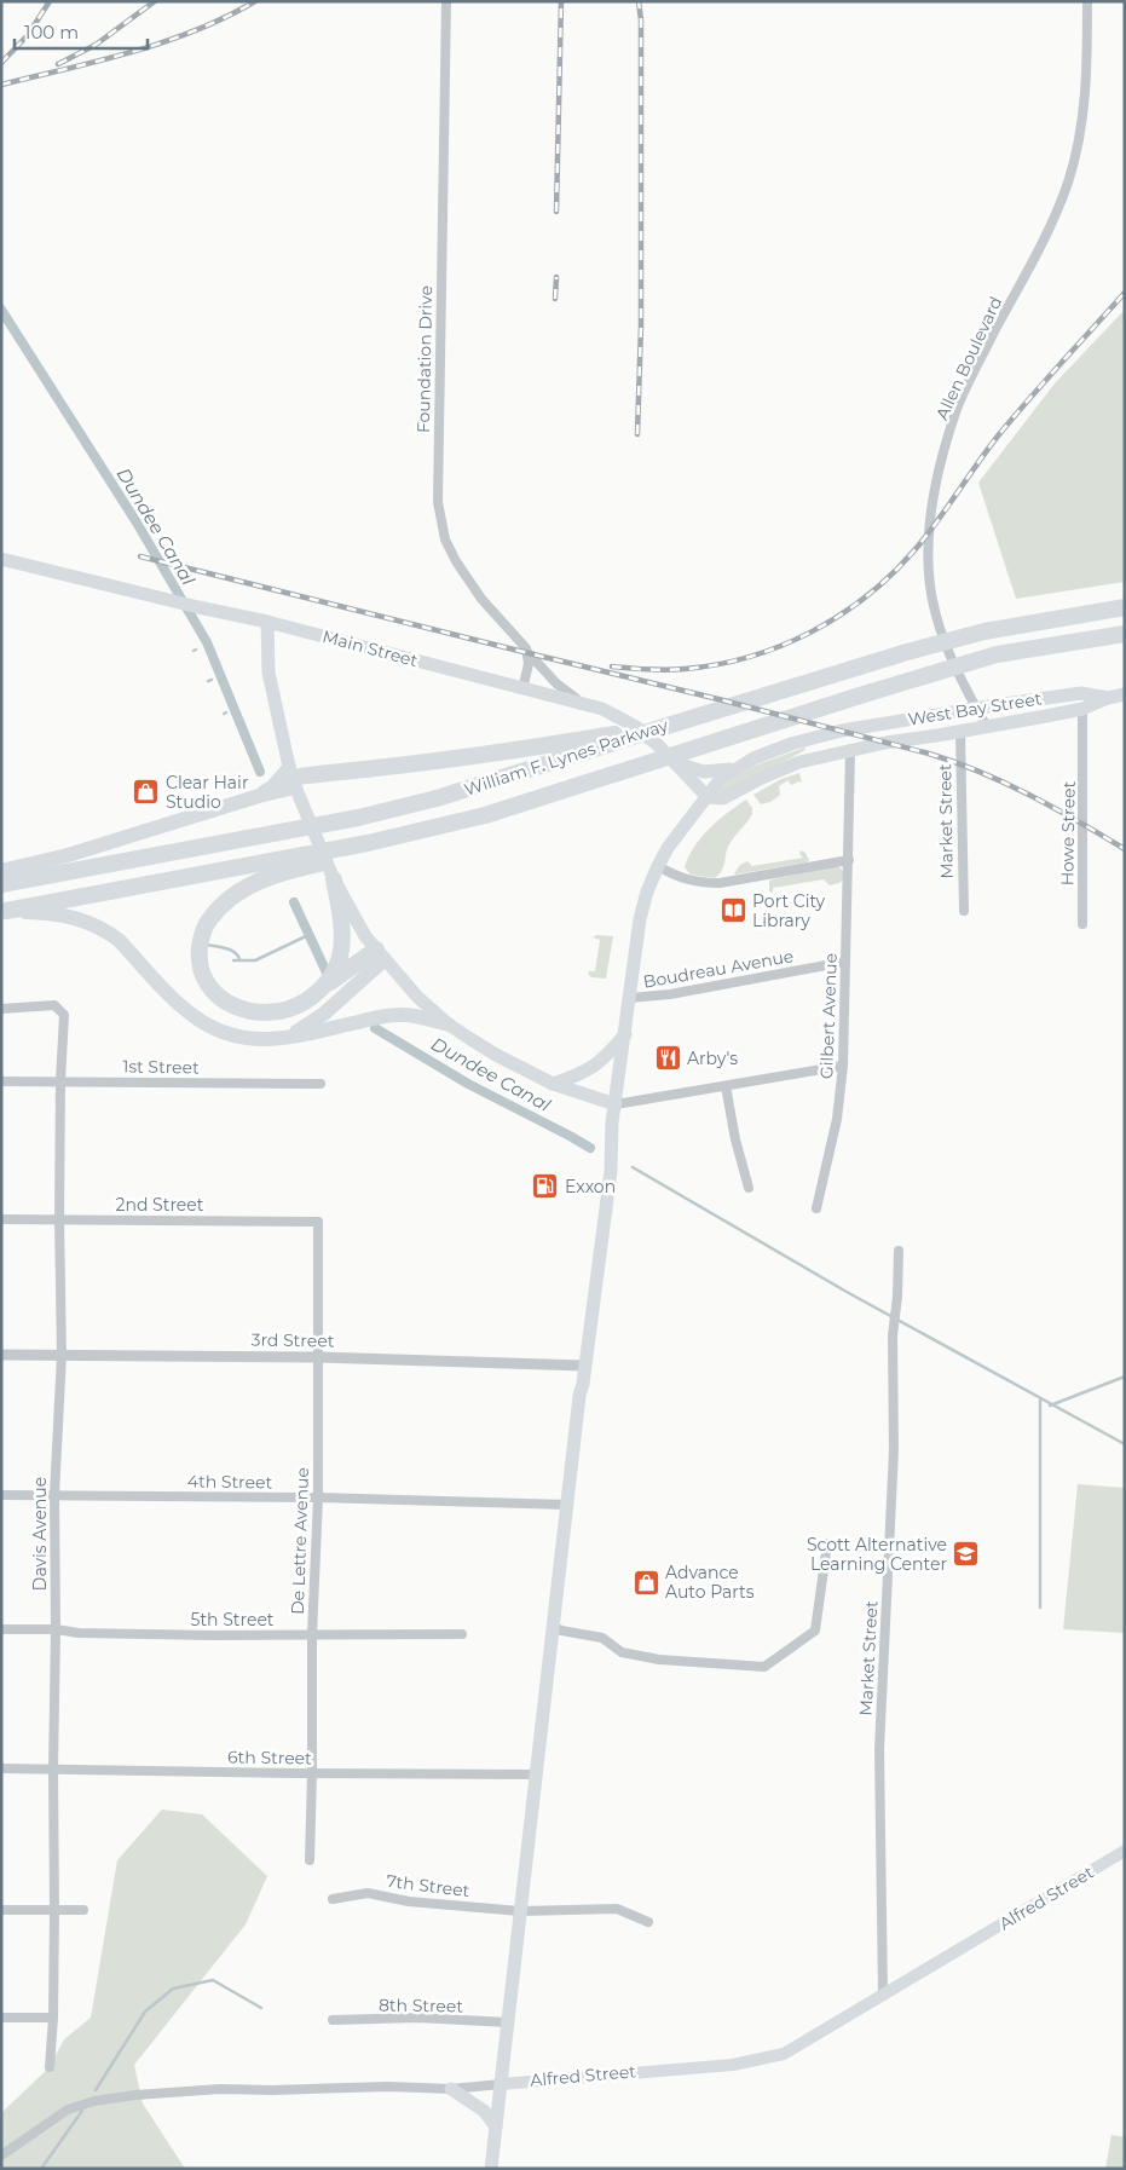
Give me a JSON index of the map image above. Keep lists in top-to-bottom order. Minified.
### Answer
{"streets":{"highway":["William F. Lynes Parkway"],"main road":["Main Street","West Bay Street","Alfred Street"],"street":["Allen Boulevard","Foundation Drive","Market Street","Howe Street","Boudreau Avenue","Gilbert Avenue","1st Street","2nd Street","3rd Street","4th Street","Davis Avenue","De Lettre Avenue","5th Street","6th Street","7th Street","8th Street"]},"crossings":[["Allen Boulevard","West Bay Street"],["Foundation Drive","Main Street"],["West Bay Street","Market Street"],["West Bay Street","Howe Street"],["West Bay Street","Gilbert Avenue"],["Market Street","Alfred Street"],["Boudreau Avenue","Gilbert Avenue"],["1st Street","Davis Avenue"],["2nd Street","Davis Avenue"],["2nd Street","De Lettre Avenue"],["3rd Street","Davis Avenue"],["3rd Street","De Lettre Avenue"],["4th Street","Davis Avenue"],["4th Street","De Lettre Avenue"],["Davis Avenue","5th Street"],["Davis Avenue","6th Street"],["De Lettre Avenue","5th Street"],["De Lettre Avenue","6th Street"]],"water":["Dundee Canal"],"places":{"shop":["Clear Hair Studio","Advance Auto Parts"],"library":["Port City Library"],"restaurant":["Arby's"],"fuel station":["Exxon"],"school or university":["Scott Alternative Learning Center"]},"scale_bar":"100 m"}
